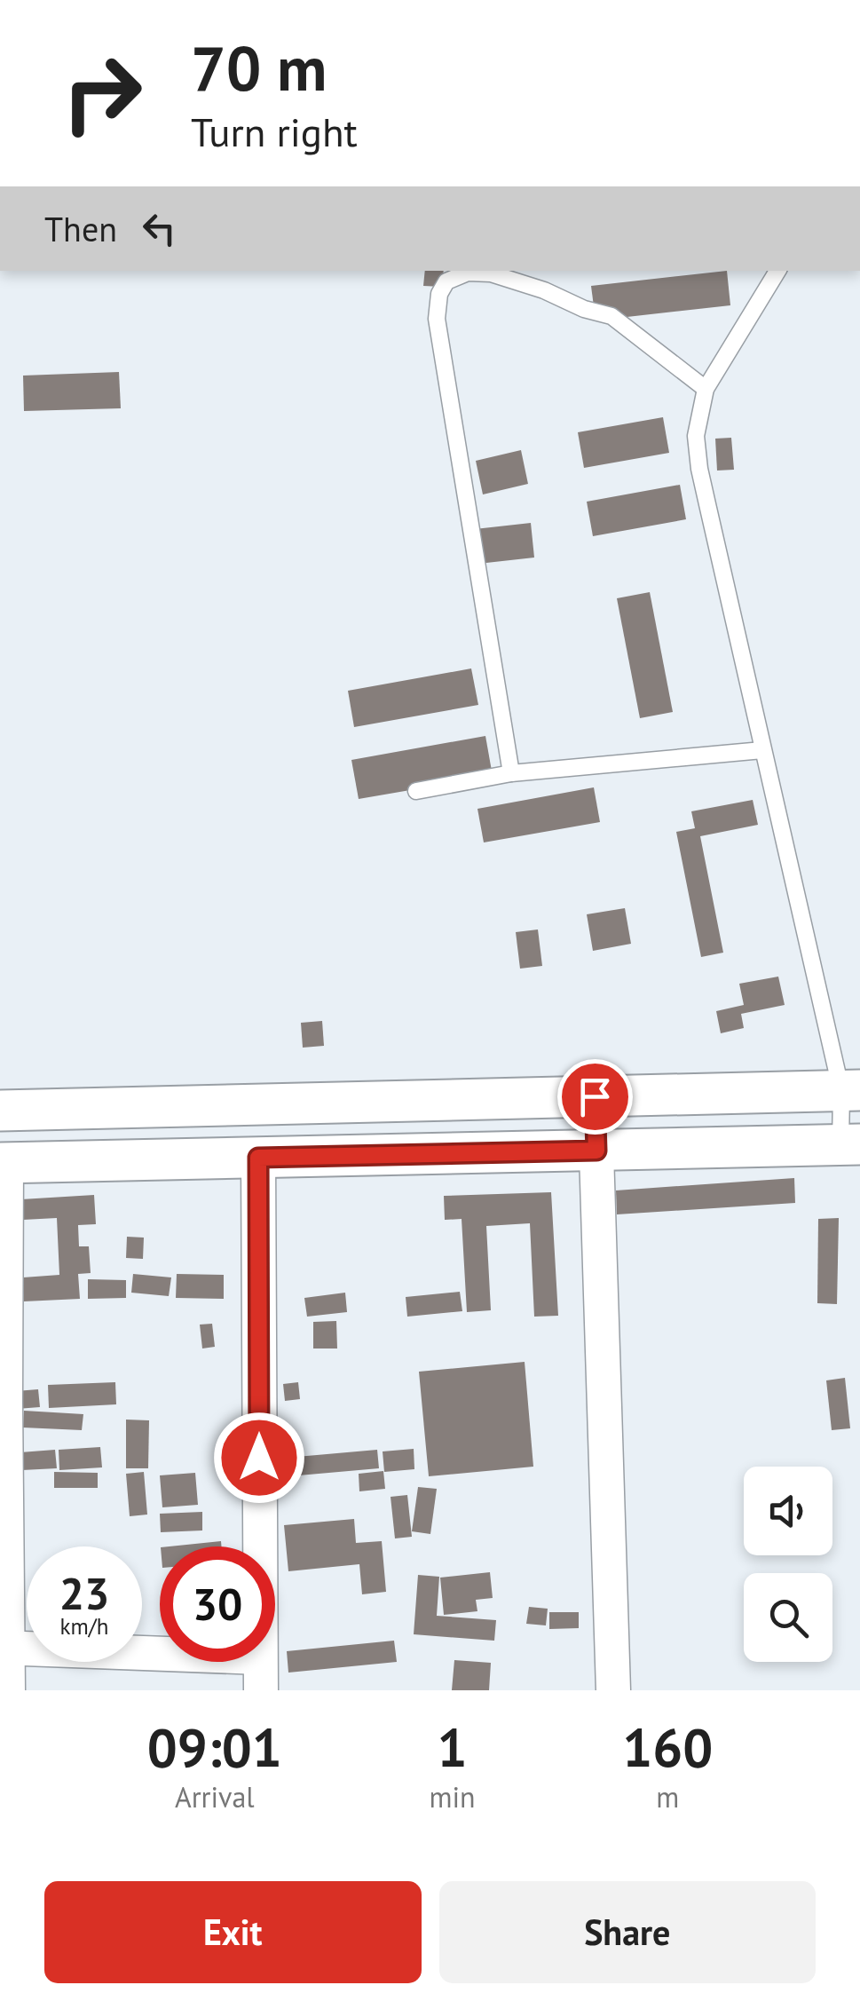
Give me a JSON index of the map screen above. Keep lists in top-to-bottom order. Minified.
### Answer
{"page":{"turn":["70 m","Turn right"],"then":"Then","speed":"23 km/h","limit":"30","eta":["09:01","Arrival","1","min","160","m"],"buttons":["Exit","Share"]}}
